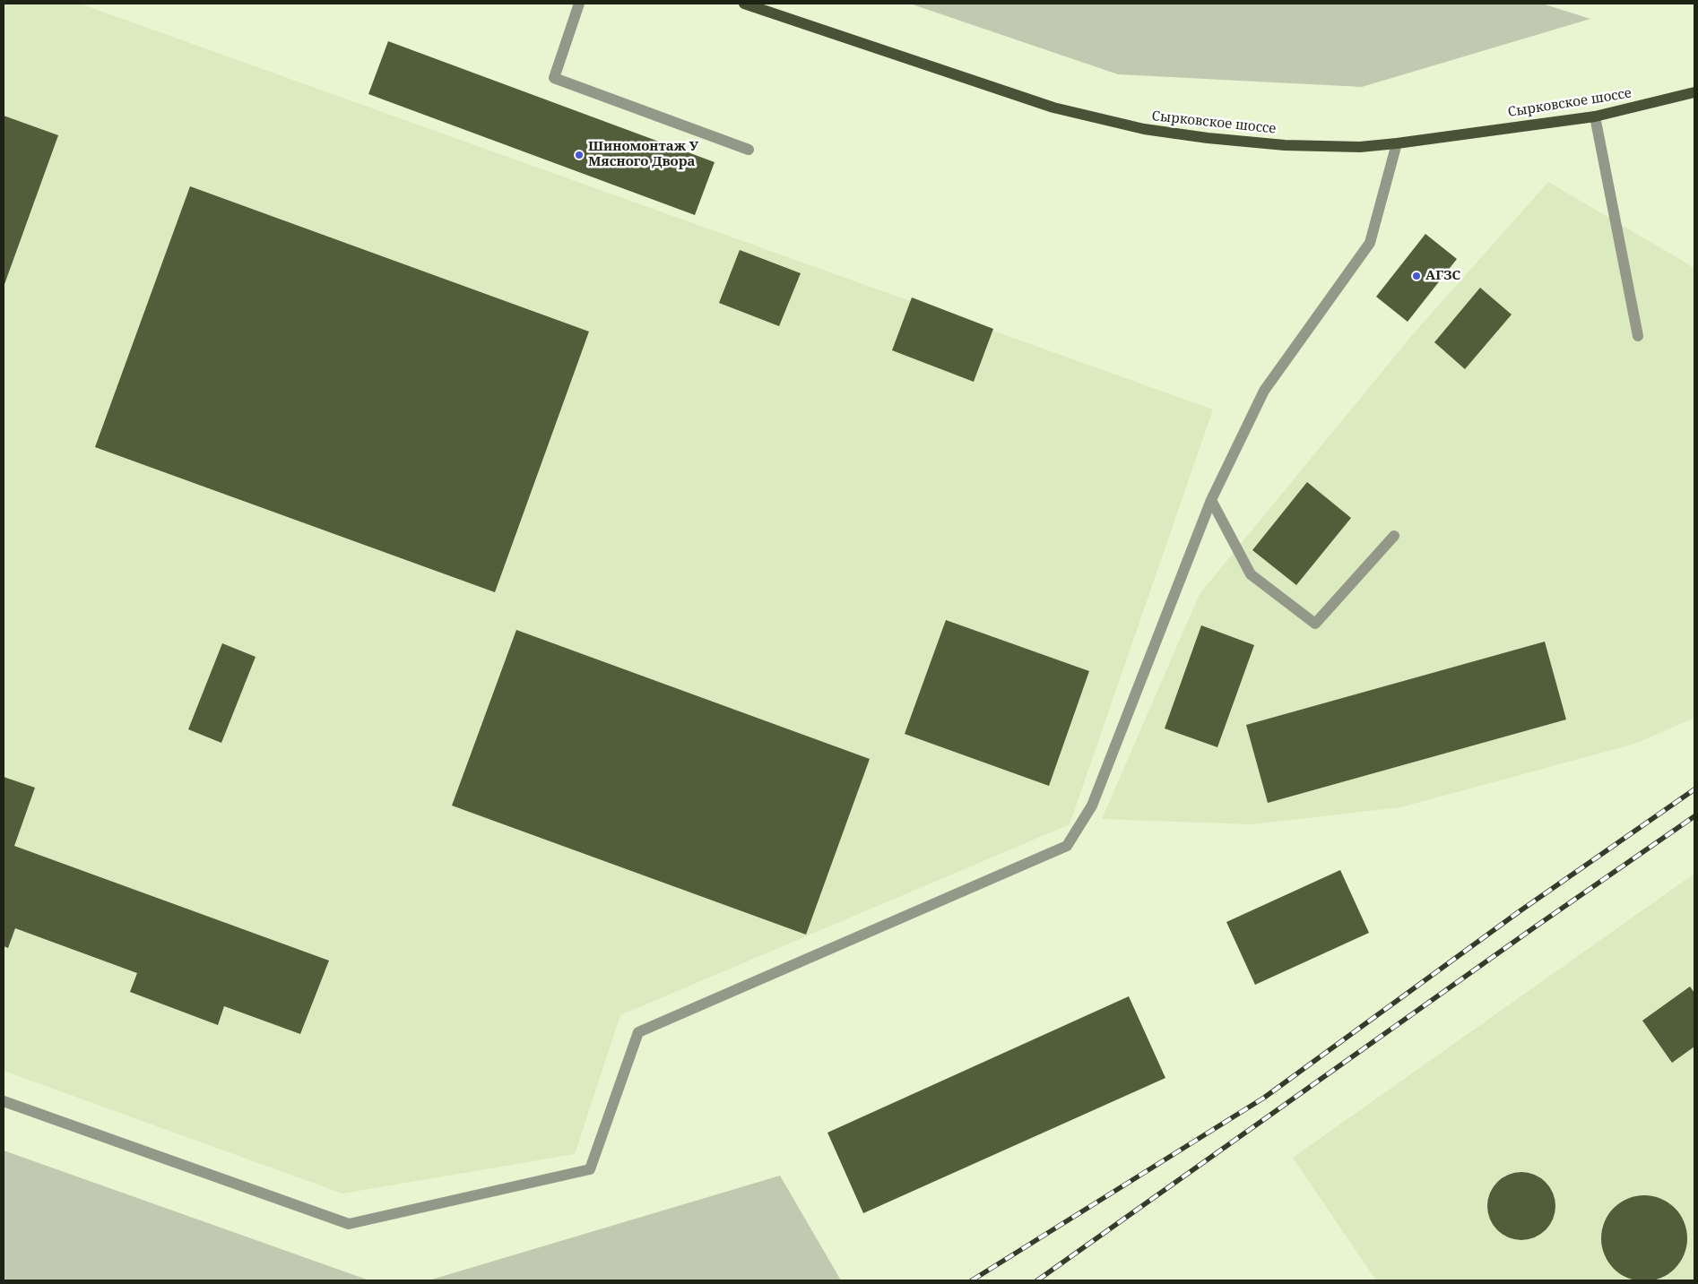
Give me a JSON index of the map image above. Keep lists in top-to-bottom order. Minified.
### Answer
{"streets":{"main road":["Сырковское шоссе"]},"places":["Шиномонтаж У Мясного Двора","АГЗС"]}
